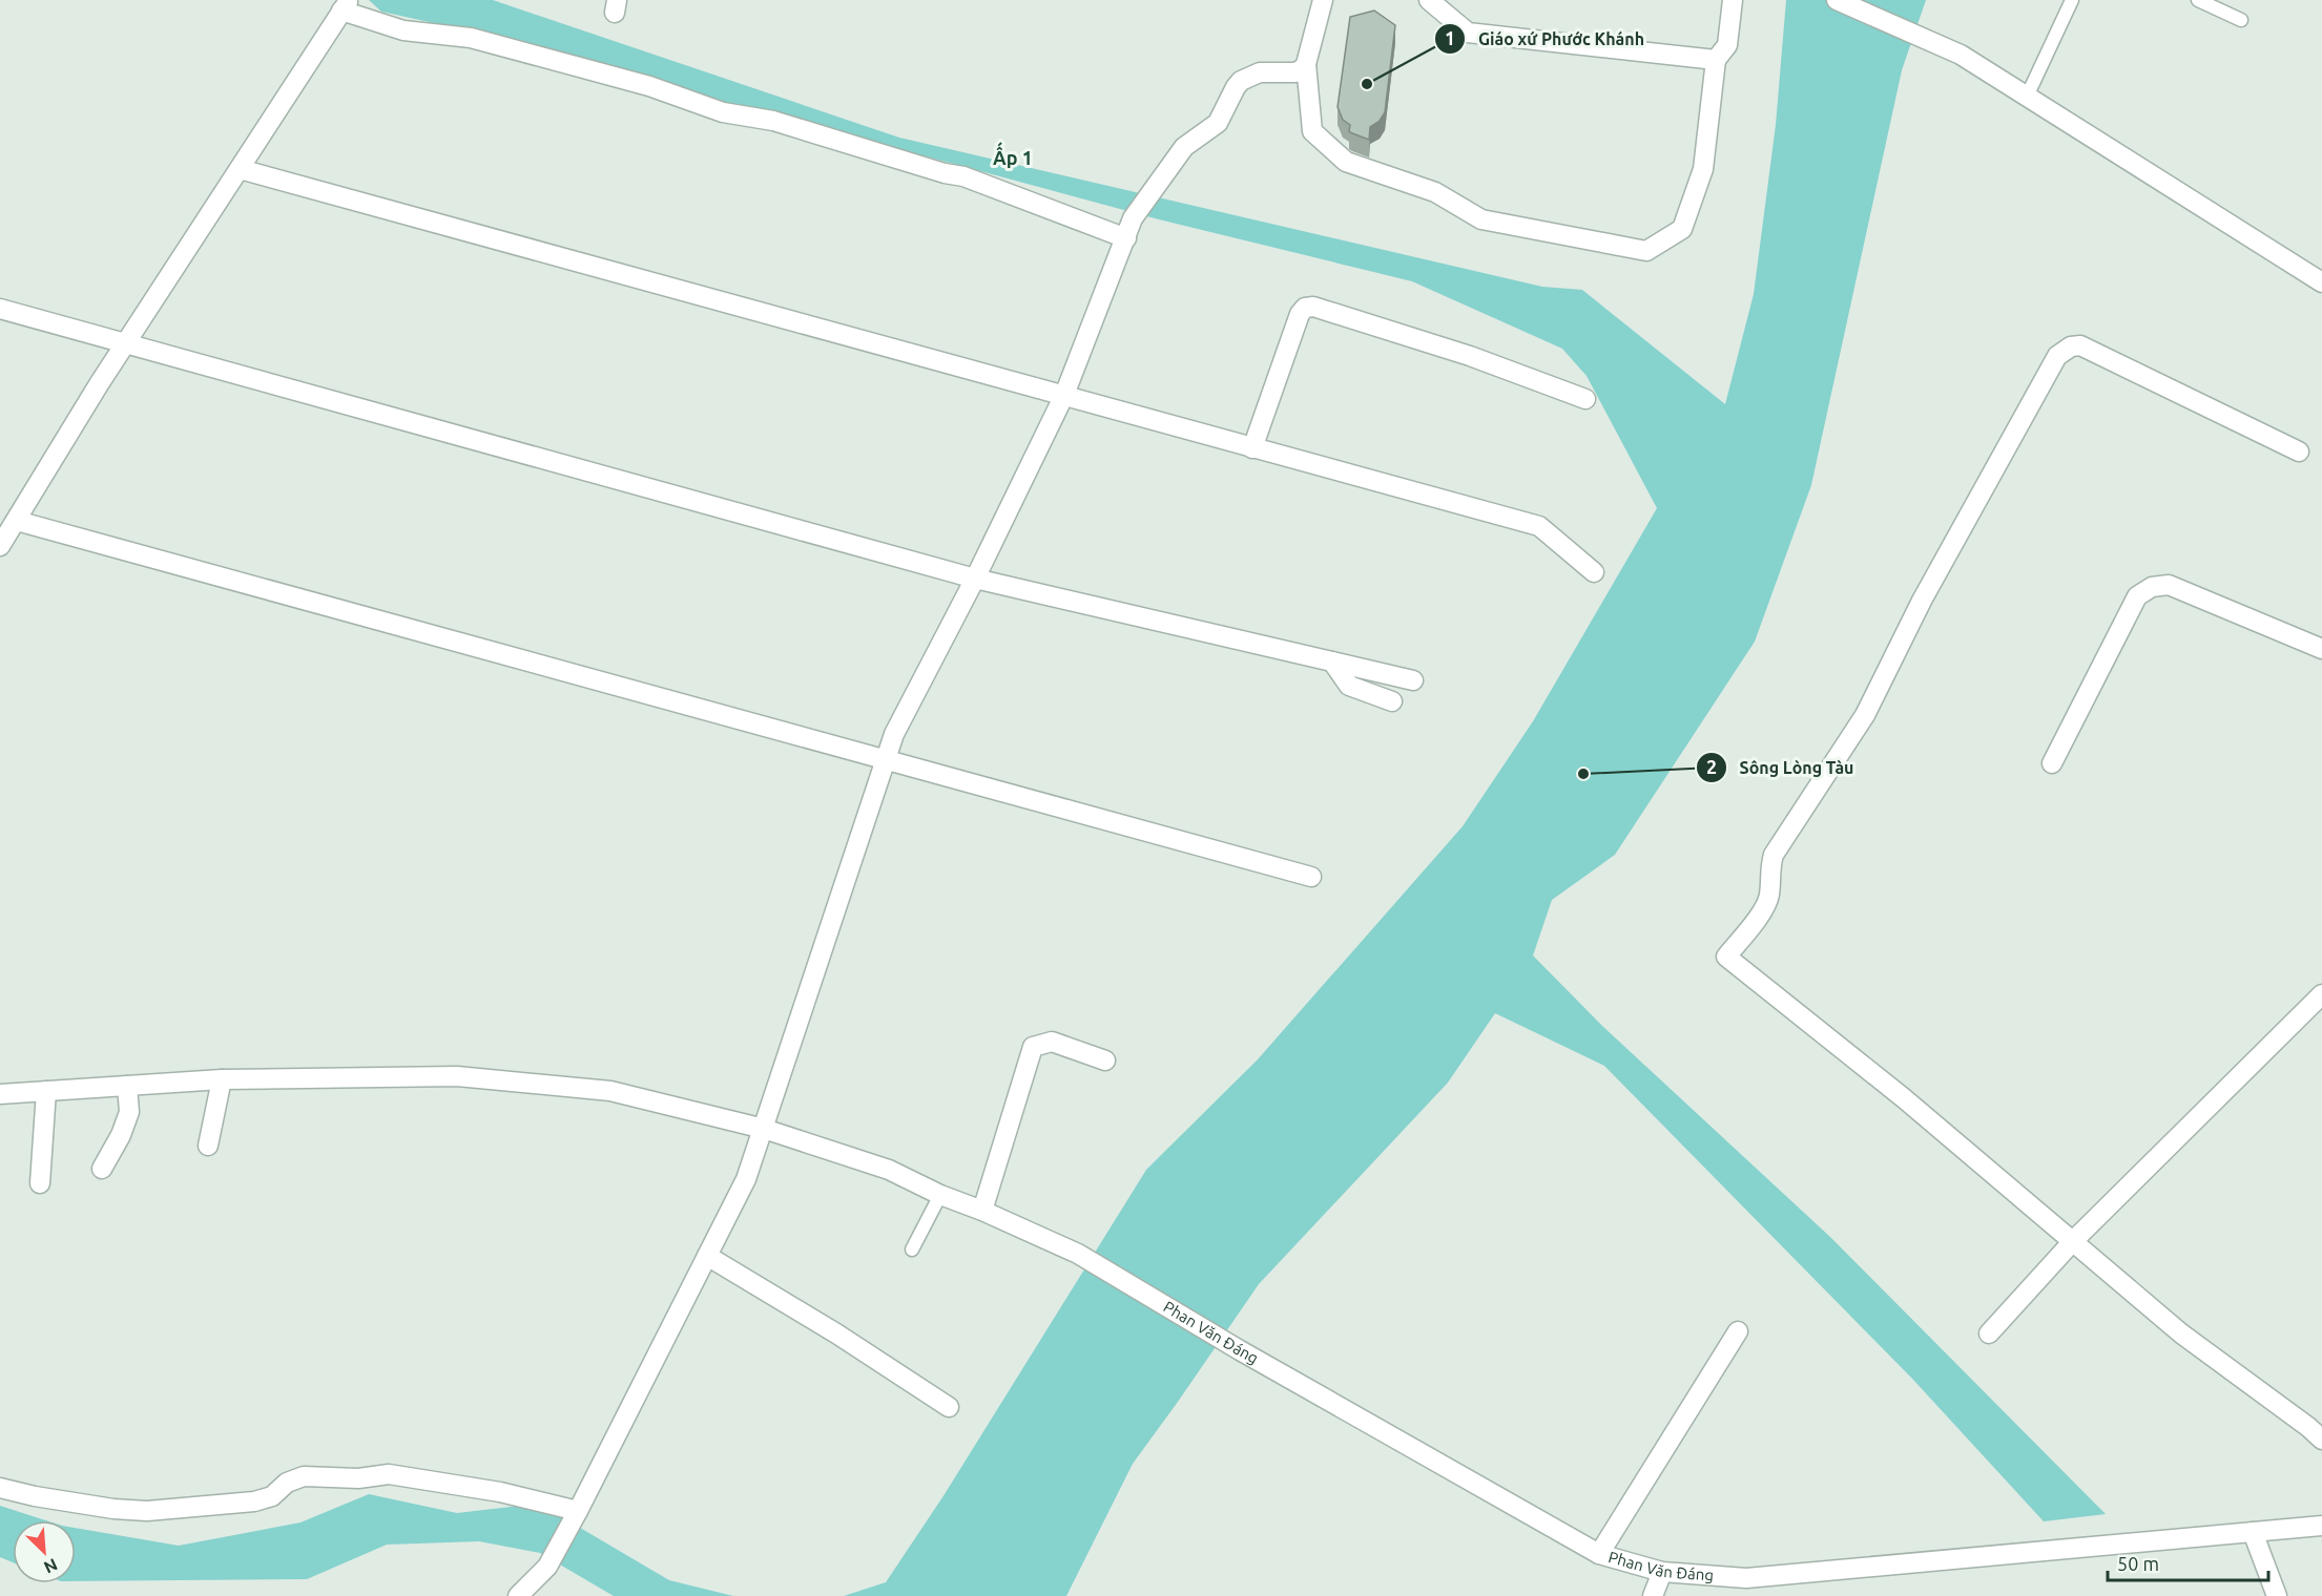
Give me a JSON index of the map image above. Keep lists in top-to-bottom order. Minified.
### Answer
{"streets":{"street":["Phan Văn Đáng"]},"districts":["Ấp 1"],"places":["Giáo xứ Phước Khánh","Sông Lòng Tàu"],"scale_bar":"50 m","north":"bottom right"}
